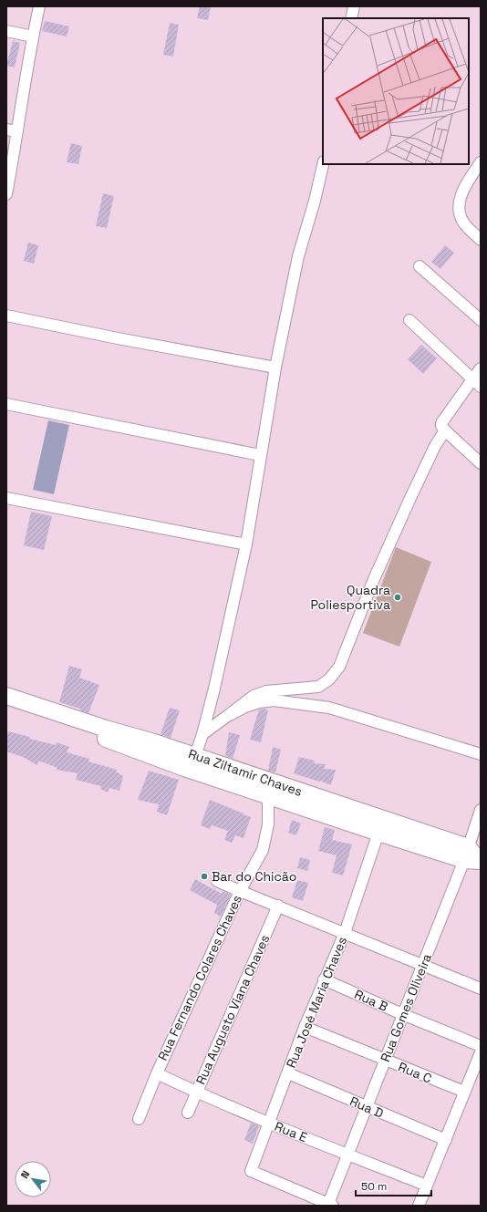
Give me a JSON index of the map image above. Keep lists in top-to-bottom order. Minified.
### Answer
{"streets":{"street":["Rua Ziltamir Chaves","Rua Fernando Colares Chaves","Rua B","Rua José Maria Chaves","Rua Gomes Oliveira","Rua Augusto Viana Chaves","Rua C","Rua D","Rua E"]},"crossings":[["Rua Ziltamir Chaves","Rua Fernando Colares Chaves"],["Rua Ziltamir Chaves","Rua José Maria Chaves"],["Rua Ziltamir Chaves","Rua Gomes Oliveira"],["Rua Fernando Colares Chaves","Rua E"],["Rua B","Rua José Maria Chaves"],["Rua B","Rua Gomes Oliveira"],["Rua José Maria Chaves","Rua Gomes Oliveira"],["Rua José Maria Chaves","Rua C"],["Rua José Maria Chaves","Rua D"],["Rua José Maria Chaves","Rua E"],["Rua Gomes Oliveira","Rua C"],["Rua Gomes Oliveira","Rua D"],["Rua Gomes Oliveira","Rua E"],["Rua Augusto Viana Chaves","Rua E"]],"places":["Quadra Poliesportiva","Bar do Chicão"],"scale_bar":"50 m","north":"top left"}
